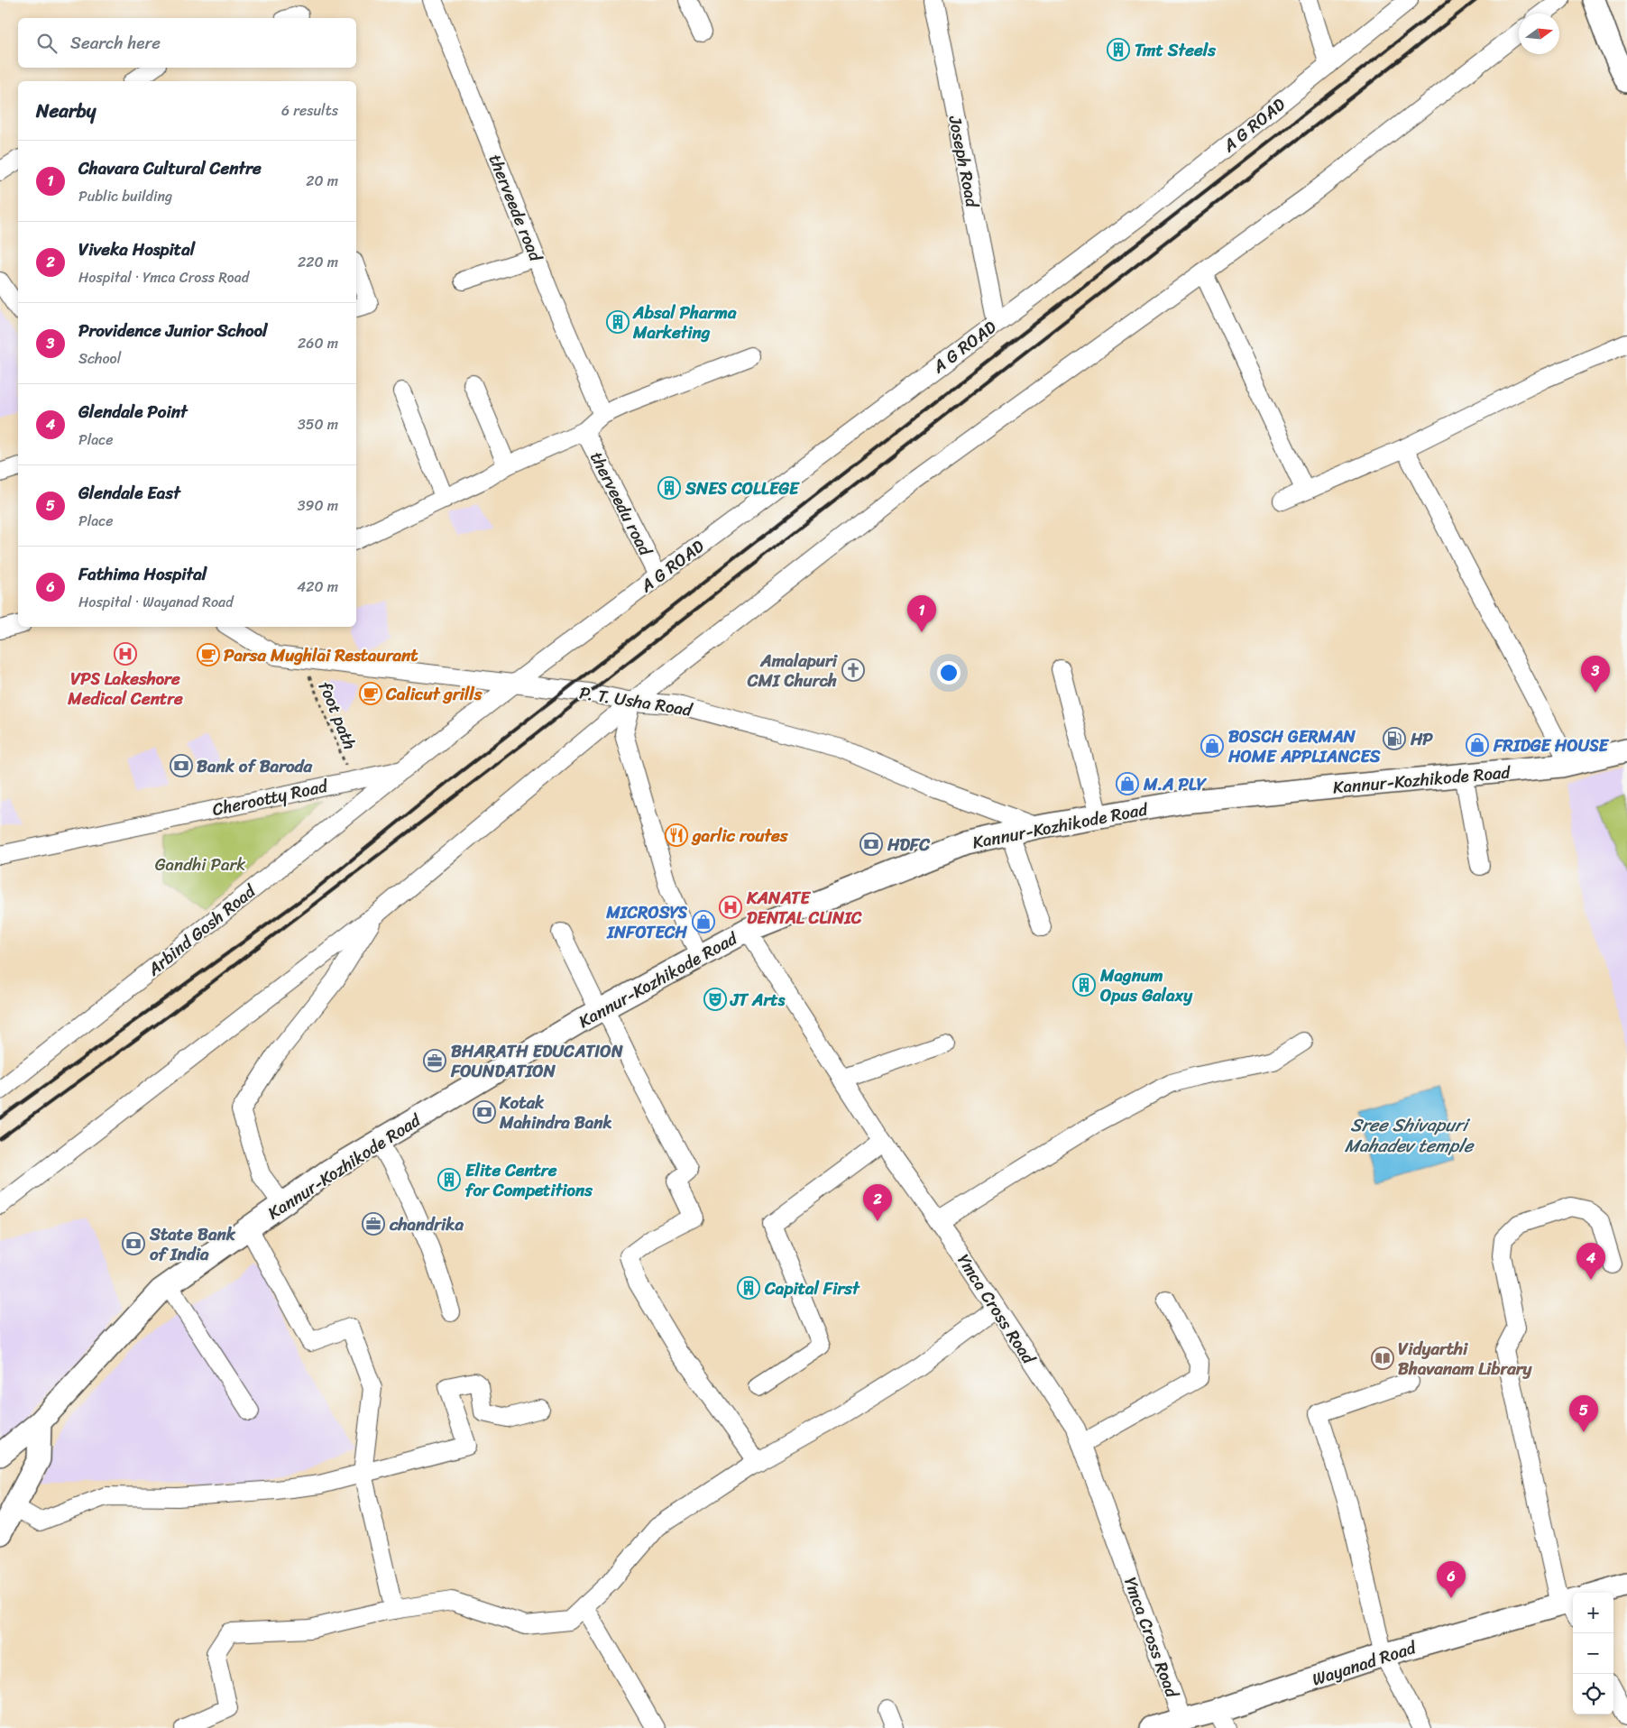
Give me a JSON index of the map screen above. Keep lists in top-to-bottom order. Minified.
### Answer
{"streets":{"main road":["Kannur-Kozhikode Road","Wayanad Road"],"street":["A G ROAD","Joseph Road","therveede road","therveedu road","P. T. Usha Road","Cherootty Road","Arbind Gosh Road","Ymca Cross Road"],"path":["foot path"]},"crossings":[["A G ROAD","Joseph Road"],["A G ROAD","therveedu road"],["A G ROAD","P. T. Usha Road"],["A G ROAD","Cherootty Road"],["P. T. Usha Road","foot path"],["P. T. Usha Road","Kannur-Kozhikode Road"],["P. T. Usha Road","Cherootty Road"],["foot path","Cherootty Road"],["Kannur-Kozhikode Road","Ymca Cross Road"],["Cherootty Road","Arbind Gosh Road"],["Ymca Cross Road","Wayanad Road"]],"water":["Sree Shivapuri Mahadev temple"],"parks":["Gandhi Park"],"places":{"building":["Tmt Steels","Absal Pharma Marketing","SNES COLLEGE","Magnum Opus Galaxy","Elite Centre for Competitions","Capital First"],"hospital":["VPS Lakeshore Medical Centre","KANATE DENTAL CLINIC"],"cafe":["Parsa Mughlai Restaurant","Calicut grills"],"church":["Amalapuri CMI Church"],"fuel station":["HP"],"shop":["FRIDGE HOUSE","BOSCH GERMAN HOME APPLIANCES","M.A PLY","MICROSYS INFOTECH"],"bank":["Bank of Baroda","HDFC","Kotak Mahindra Bank","State Bank of India"],"restaurant":["garlic routes"],"theatre":["JT Arts"],"office":["BHARATH EDUCATION FOUNDATION","chandrika"],"library":["Vidyarthi Bhavanam Library"]},"north":"right","page":{"search":"Search here","heading":["Nearby","6 results"],"list":[{"mark":"1","name":"Chavara Cultural Centre","note":"Public building","value":"20 m"},{"mark":"2","name":"Viveka Hospital","note":"Hospital · Ymca Cross Road","value":"220 m"},{"mark":"3","name":"Providence Junior School","note":"School","value":"260 m"},{"mark":"4","name":"Glendale Point","note":"Place","value":"350 m"},{"mark":"5","name":"Glendale East","note":"Place","value":"390 m"},{"mark":"6","name":"Fathima Hospital","note":"Hospital · Wayanad Road","value":"420 m"}],"pins":["1","3","2","4","5","6"],"map_buttons":["+","−"]}}
